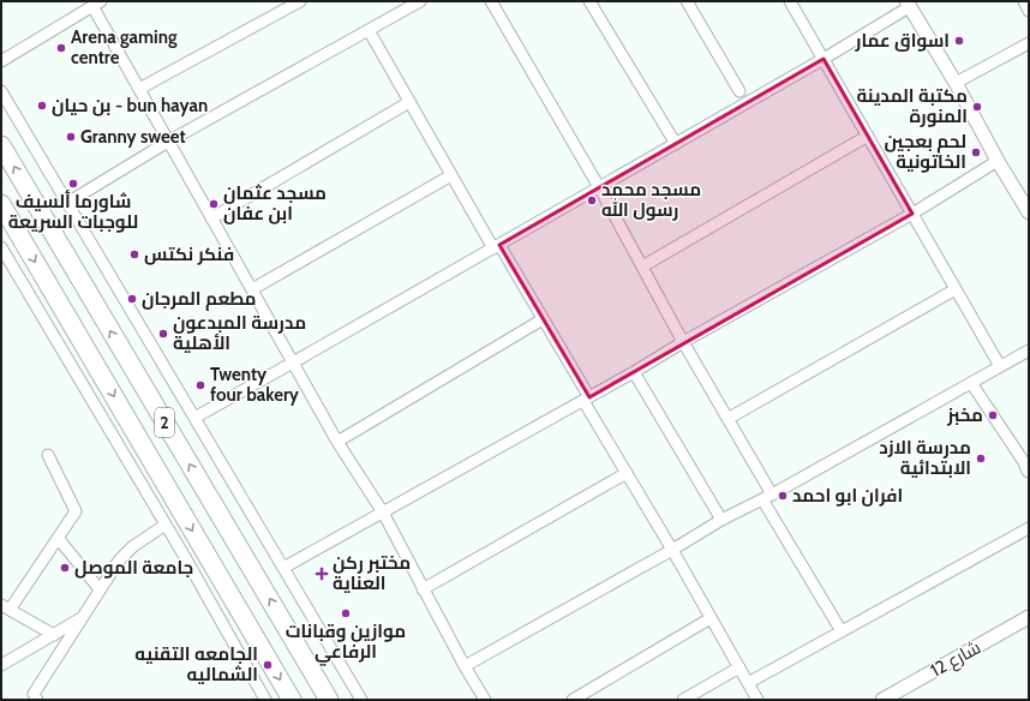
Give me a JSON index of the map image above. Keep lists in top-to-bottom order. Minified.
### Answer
{"streets":{"highway":["2"],"street":["شارع 12"]},"places":{"other":["اسواق عمار","Arena gaming centre","بن حيان - bun hayan","مكتبة المدينة المنورة","Granny sweet","لحم بعجين الخاتونية","شاورما ألسيف للوجبات السريعة","مسجد محمد رسول الله","مسجد عثمان ابن عفان","فنكر نكتس","مطعم المرجان","مدرسة المبدعون الأهلية","Twenty four bakery","مخبز","مدرسة الازد الابتدائية","افران ابو احمد","جامعة الموصل","موازين وقبانات الرفاعي","الجامعه التقنيه الشماليه"],"health":["مختبر ركن العناية"]}}
